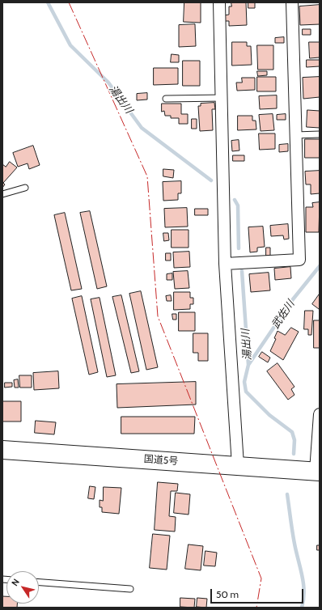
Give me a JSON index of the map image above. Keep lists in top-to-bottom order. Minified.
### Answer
{"streets":{"highway":["国道5号"]},"water":["湯出川","武佐川"],"scale_bar":"50 m","north":"top left"}
